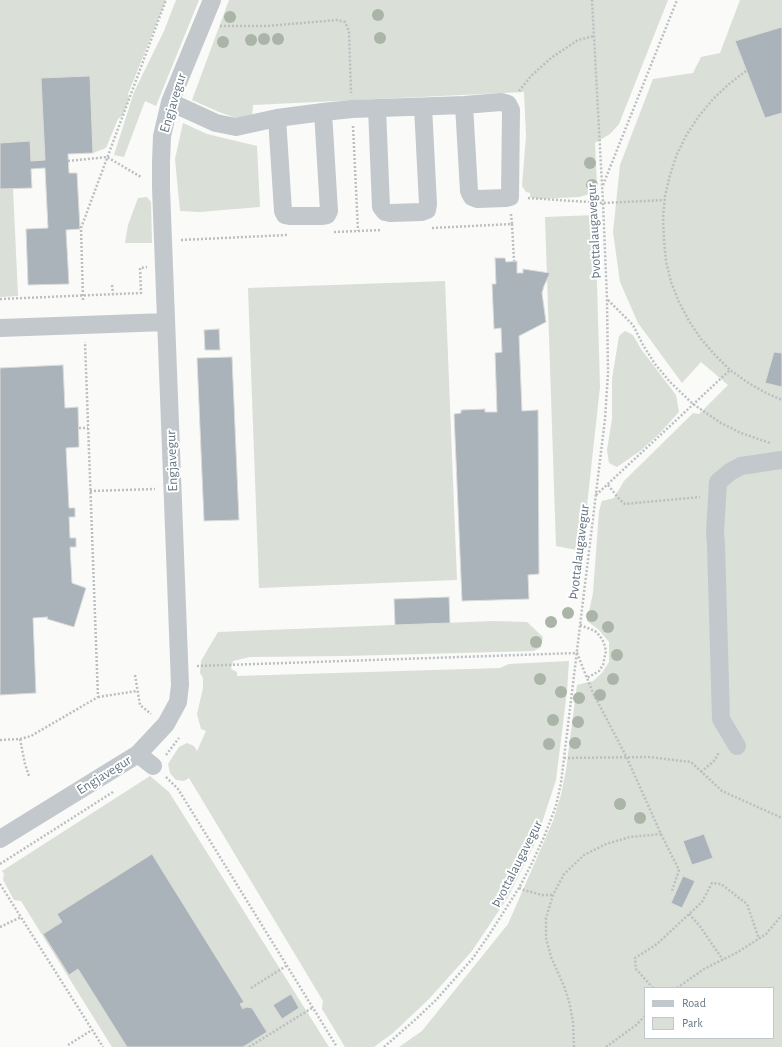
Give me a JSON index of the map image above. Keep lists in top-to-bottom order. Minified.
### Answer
{"streets":{"street":["Engjavegur"],"path":["Þvottalaugavegur"]},"legend":["Road","Park"]}
